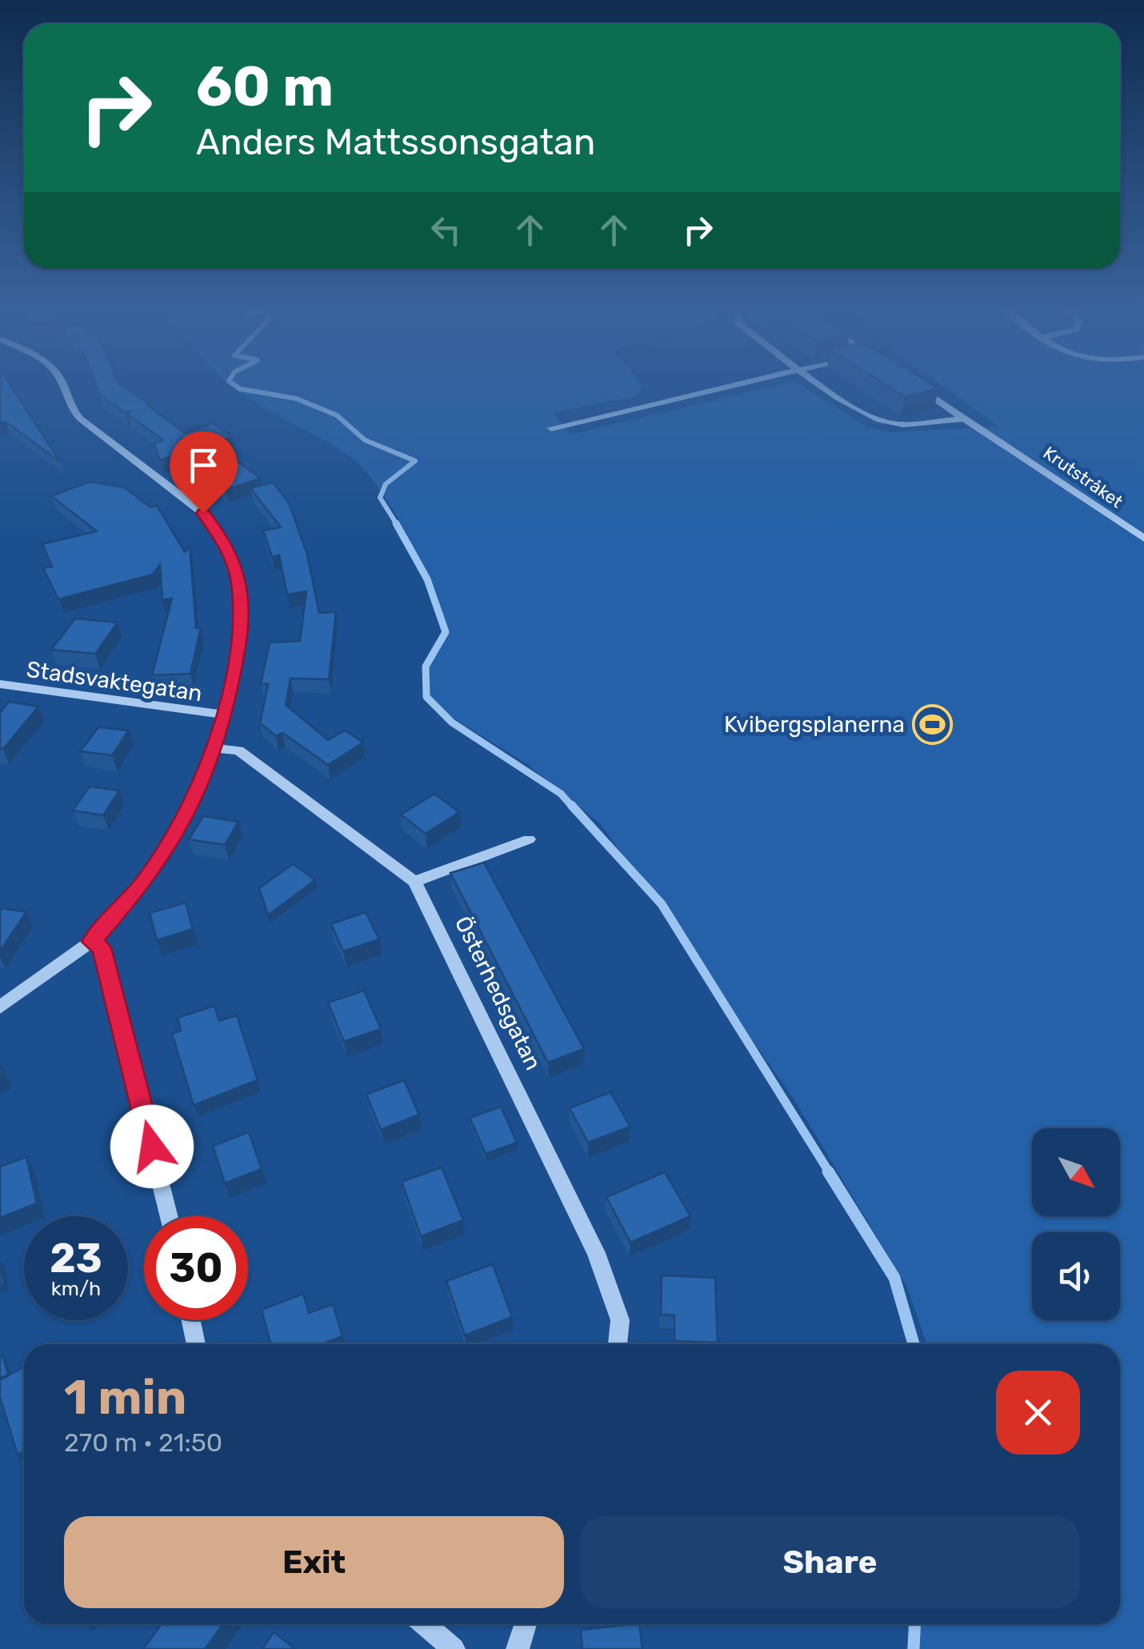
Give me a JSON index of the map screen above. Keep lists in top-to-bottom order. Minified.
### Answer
{"streets":{"street":["Krutstråket","Stadsvaktegatan","Österhedsgatan"]},"places":{"sports":["Kvibergsplanerna"]},"north":"bottom right","page":{"turn":["60 m","Anders Mattssonsgatan"],"speed":"23 km/h","limit":"30","heading":["1 min","270 m · 21:50"],"buttons":["Exit","Share"]}}
